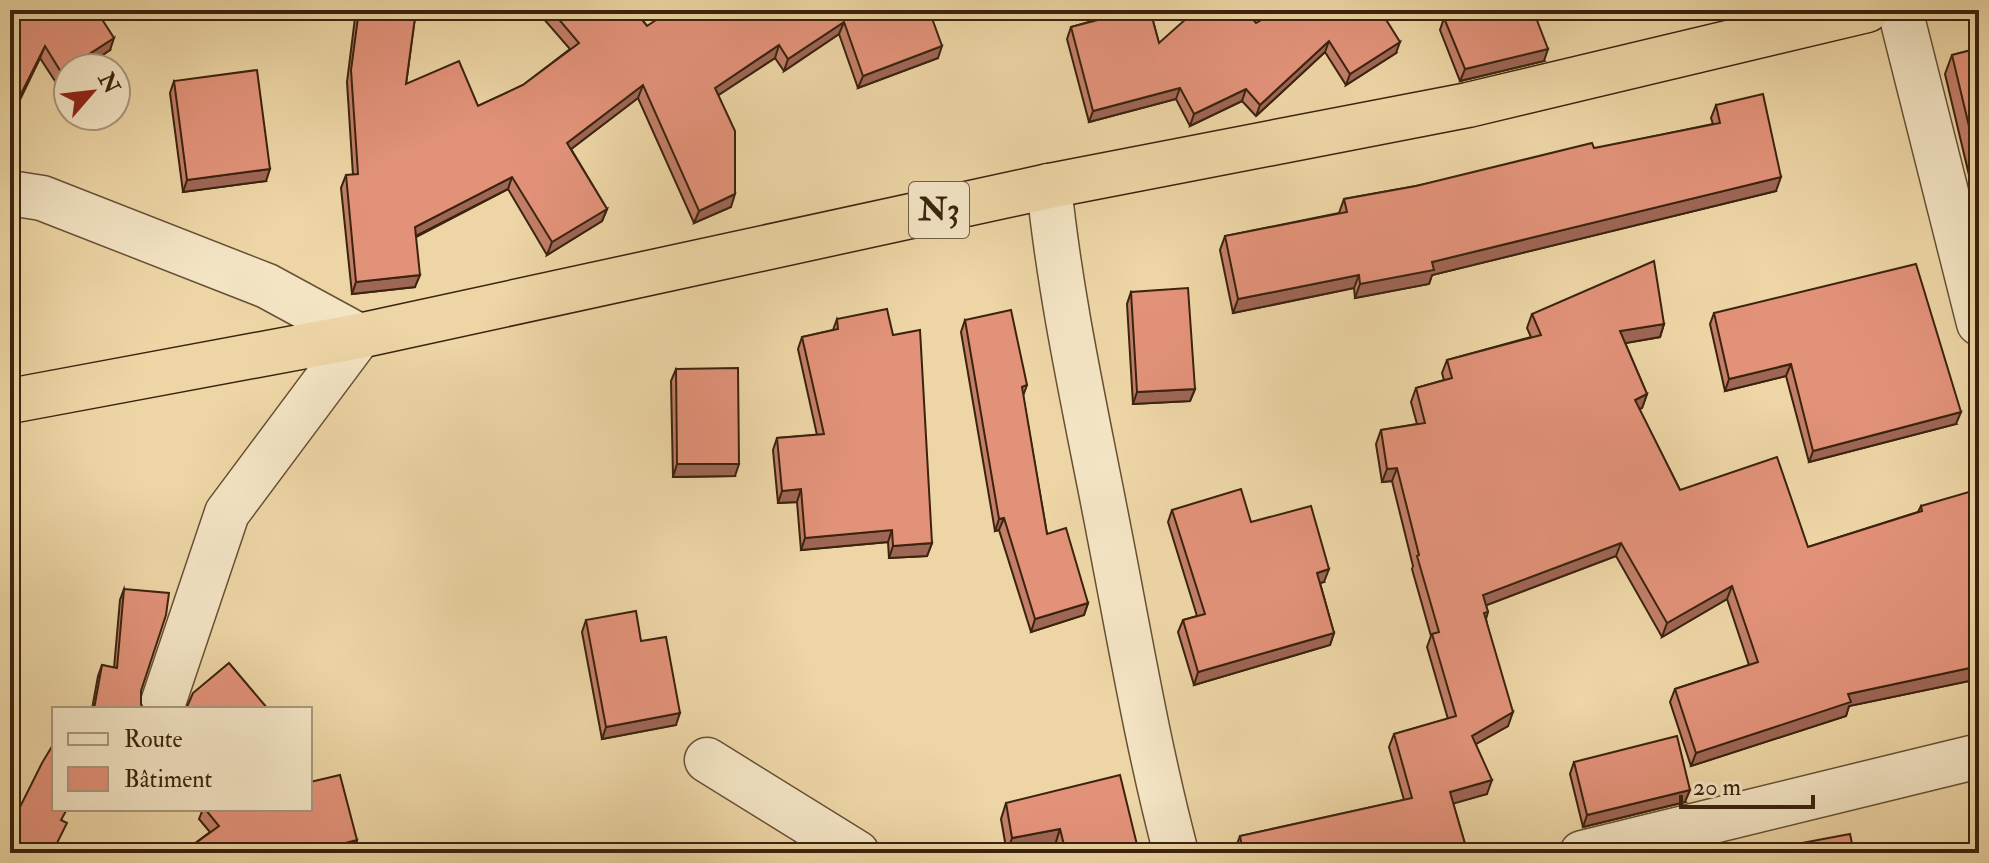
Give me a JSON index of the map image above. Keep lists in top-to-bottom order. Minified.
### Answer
{"streets":{"highway":["N3"]},"legend":["Route","Bâtiment"],"scale_bar":"20 m","north":"top right"}
